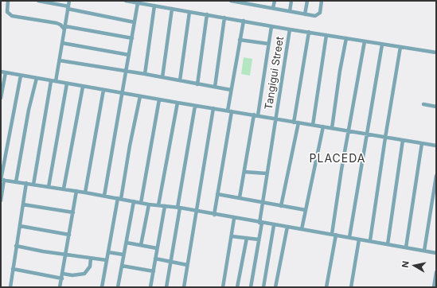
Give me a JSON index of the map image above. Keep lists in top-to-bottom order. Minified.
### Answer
{"streets":{"street":["Tangigui Street"]},"districts":["PLACEDA"],"north":"left"}
